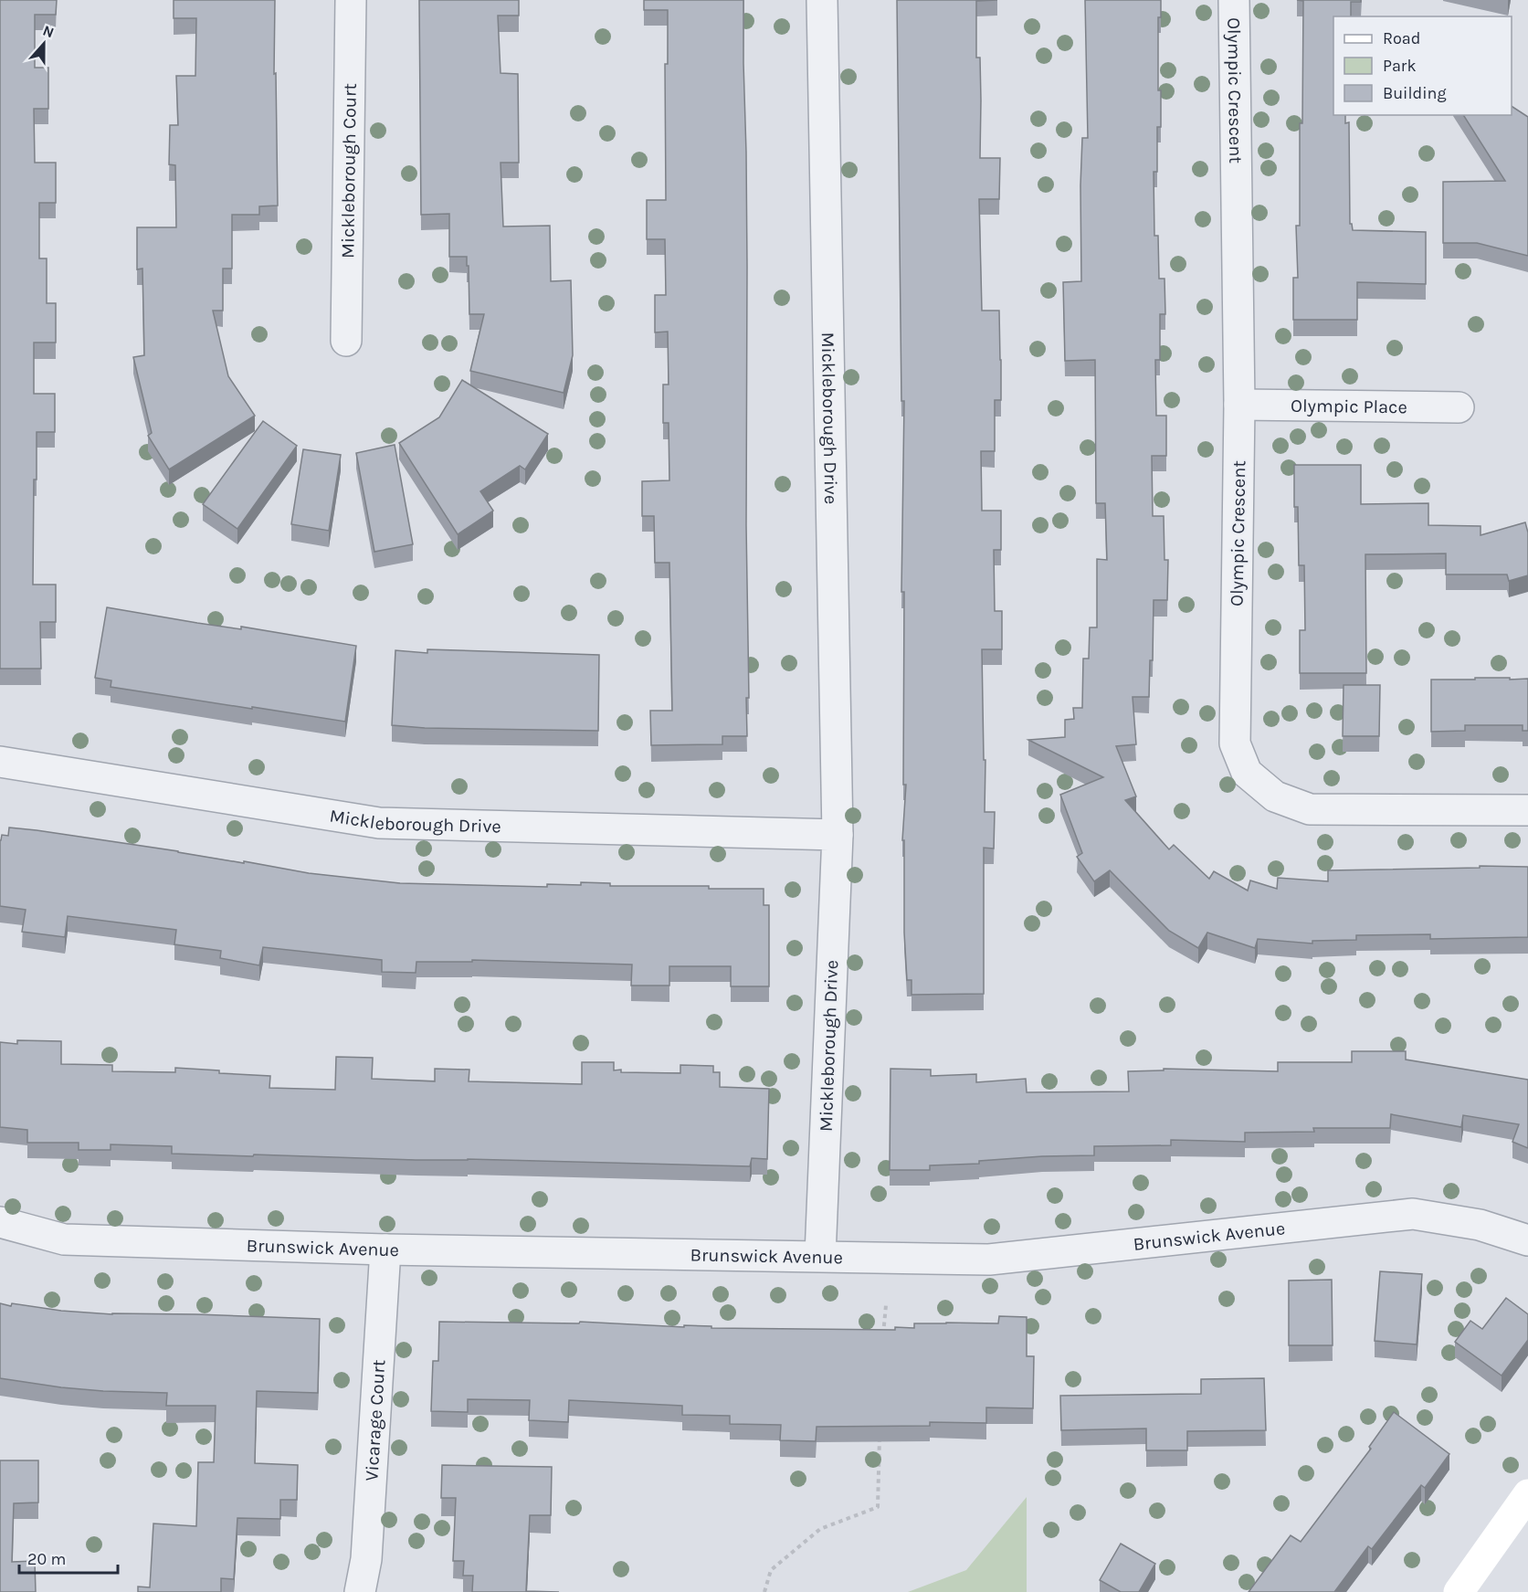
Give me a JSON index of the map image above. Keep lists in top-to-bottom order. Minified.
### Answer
{"streets":{"street":["Olympic Crescent","Mickleborough Court","Olympic Place","Mickleborough Drive","Brunswick Avenue","Vicarage Court"]},"crossings":[["Olympic Crescent","Olympic Place"],["Mickleborough Drive","Brunswick Avenue"],["Brunswick Avenue","Vicarage Court"]],"legend":["Road","Park","Building"],"scale_bar":"20 m","north":"top"}
